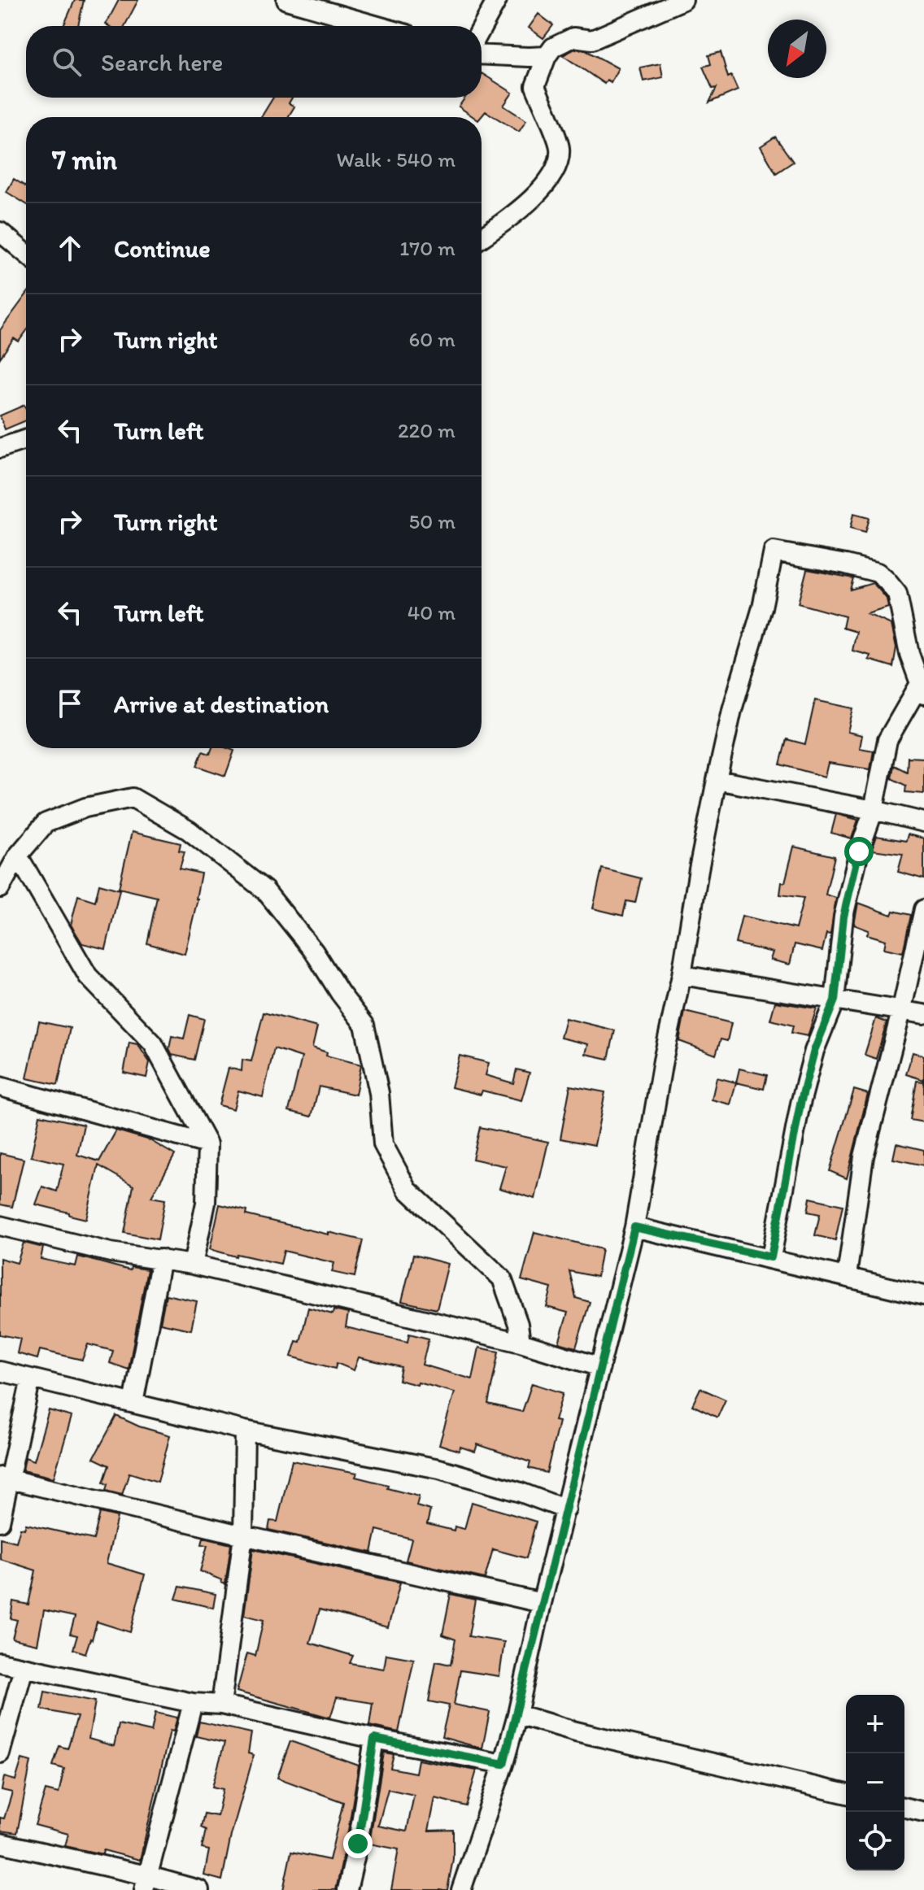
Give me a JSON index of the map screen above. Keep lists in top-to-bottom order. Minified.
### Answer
{"north":"bottom left","page":{"search":"Search here","heading":["7 min","Walk · 540 m"],"list":[["Continue","170 m"],["Turn right","60 m"],["Turn left","220 m"],["Turn right","50 m"],["Turn left","40 m"],"Arrive at destination"],"map_buttons":["+","−"]}}
